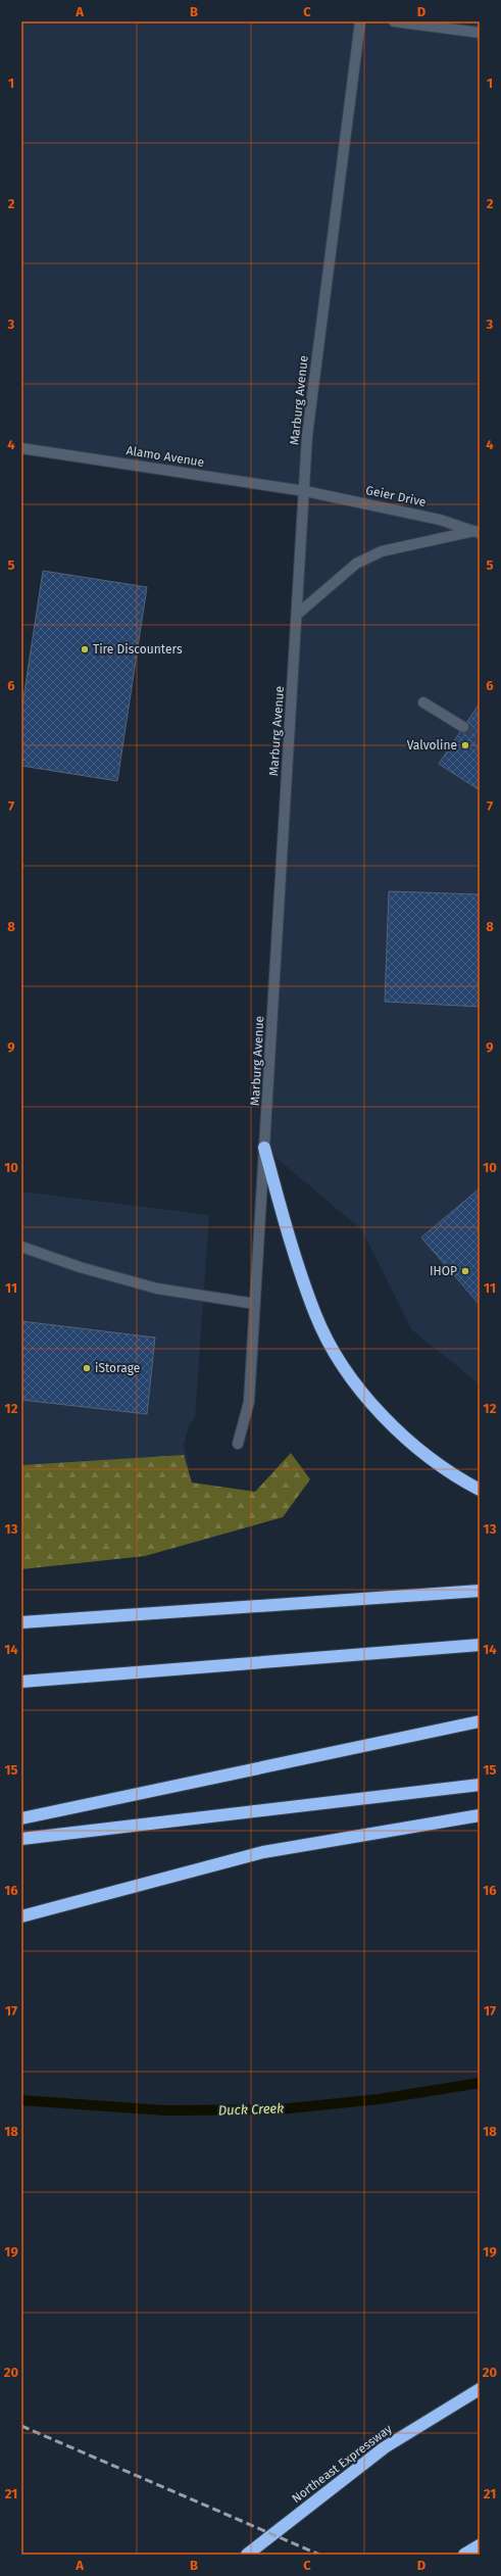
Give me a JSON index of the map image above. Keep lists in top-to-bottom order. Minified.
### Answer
{"streets":{"highway":["Northeast Expressway"],"street":["Marburg Avenue","Alamo Avenue","Geier Drive"]},"crossings":[["Marburg Avenue","Alamo Avenue"],["Marburg Avenue","Geier Drive"],["Alamo Avenue","Geier Drive"]],"water":["Duck Creek"],"places":["Tire Discounters","Valvoline","IHOP","iStorage"],"grid":{"columns":["A","B","C","D"],"rows":["1","2","3","4","5","6","7","8","9","10","11","12","13","14","15","16","17","18","19","20","21"]}}
